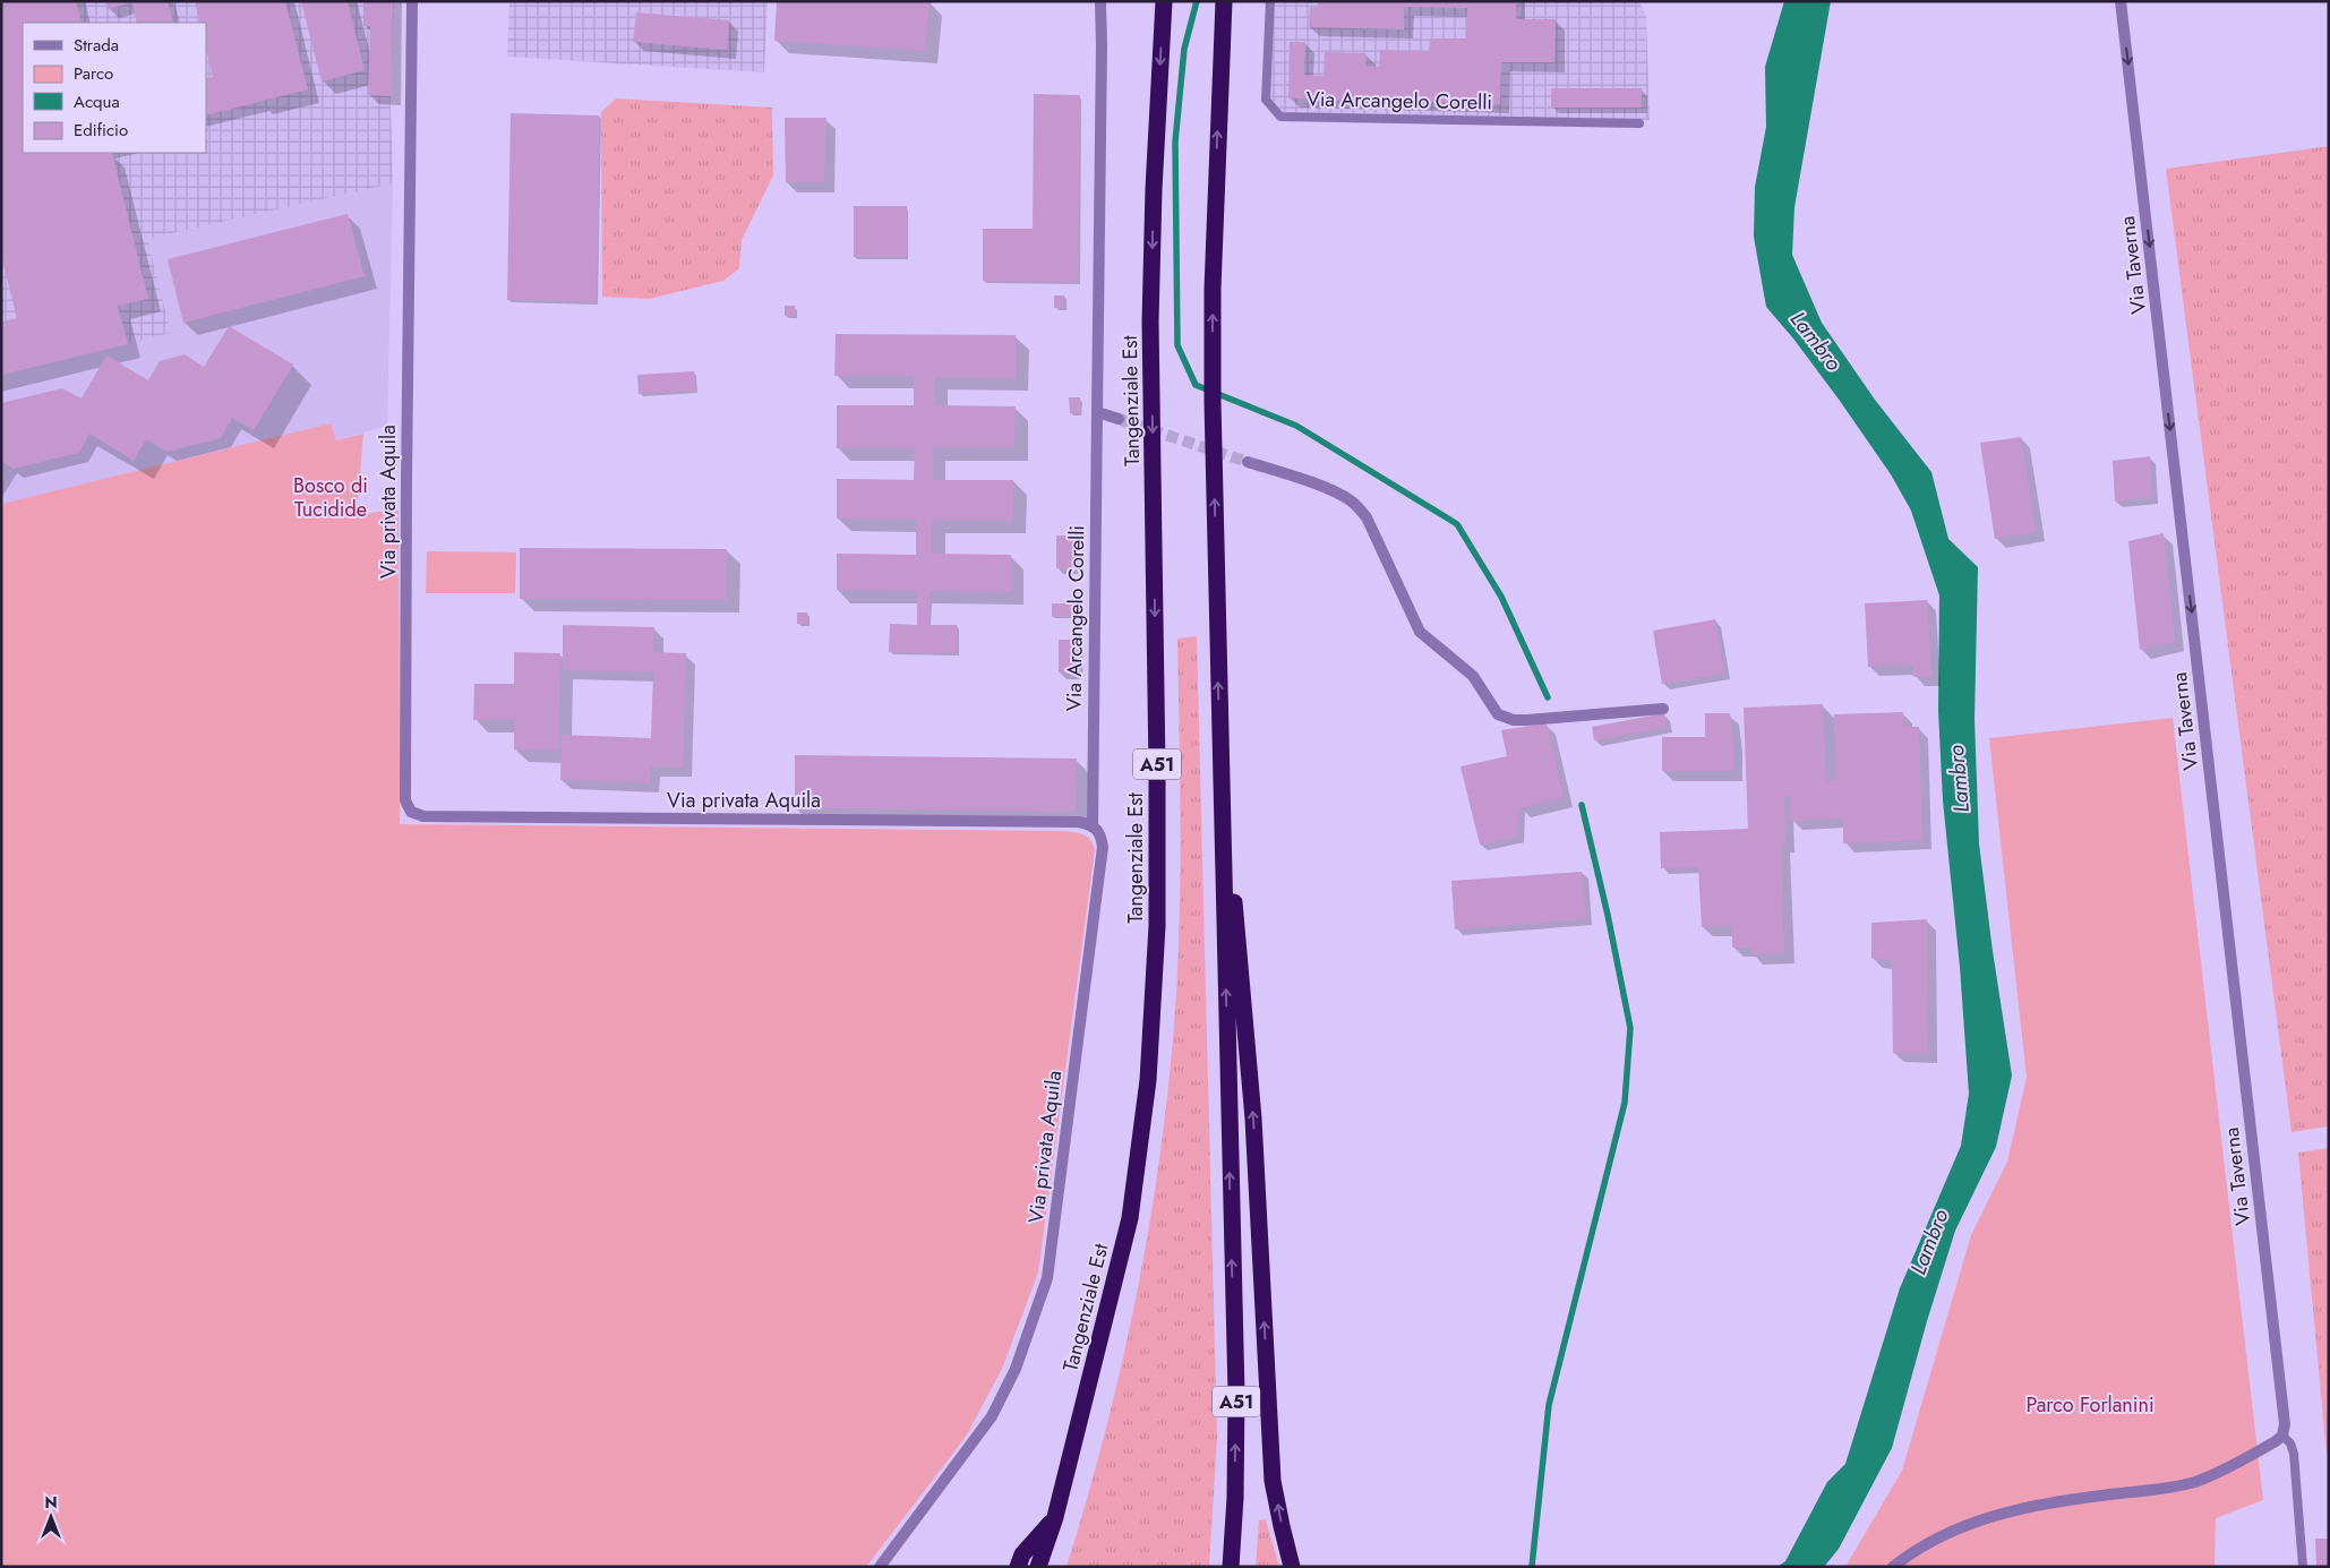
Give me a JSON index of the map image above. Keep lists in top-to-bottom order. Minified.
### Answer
{"streets":{"highway":["Tangenziale Est","A51"],"street":["Via Arcangelo Corelli","Via Taverna","Via privata Aquila"]},"crossings":[["Via Arcangelo Corelli","Via privata Aquila"]],"one_way":["Via Taverna"],"water":["Lambro"],"parks":["Bosco di Tucidide","Parco Forlanini"],"legend":["Strada","Parco","Acqua","Edificio"],"north":"top"}
